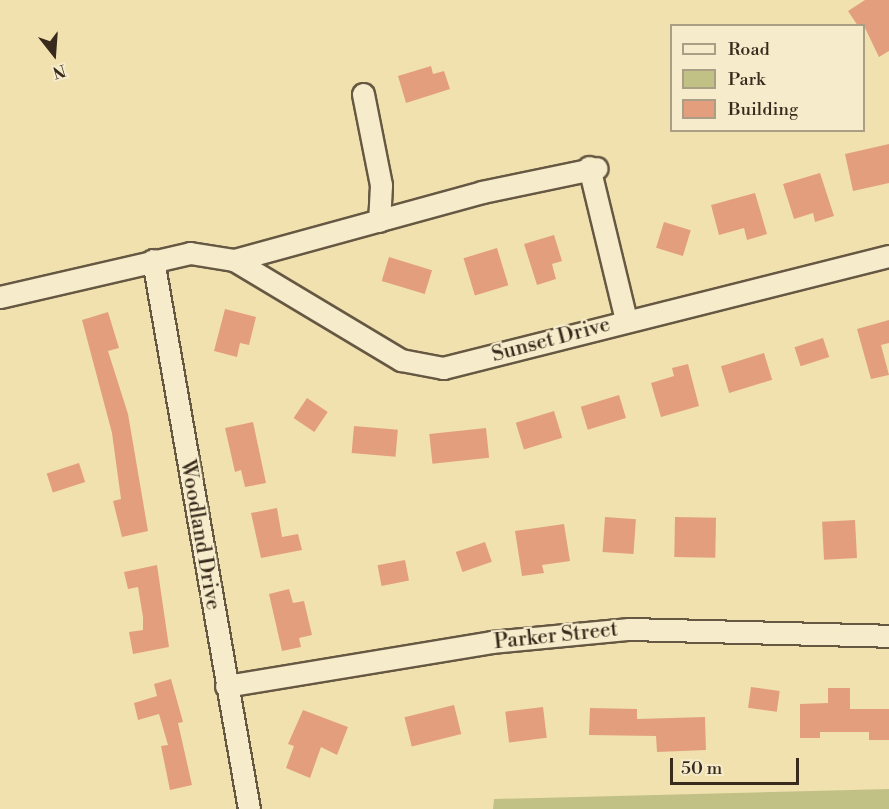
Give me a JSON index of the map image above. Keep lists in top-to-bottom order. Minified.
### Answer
{"streets":{"street":["Sunset Drive","Woodland Drive","Parker Street"]},"crossings":[["Sunset Drive","Woodland Drive"],["Woodland Drive","Parker Street"]],"legend":["Road","Park","Building"],"scale_bar":"50 m","north":"bottom"}
